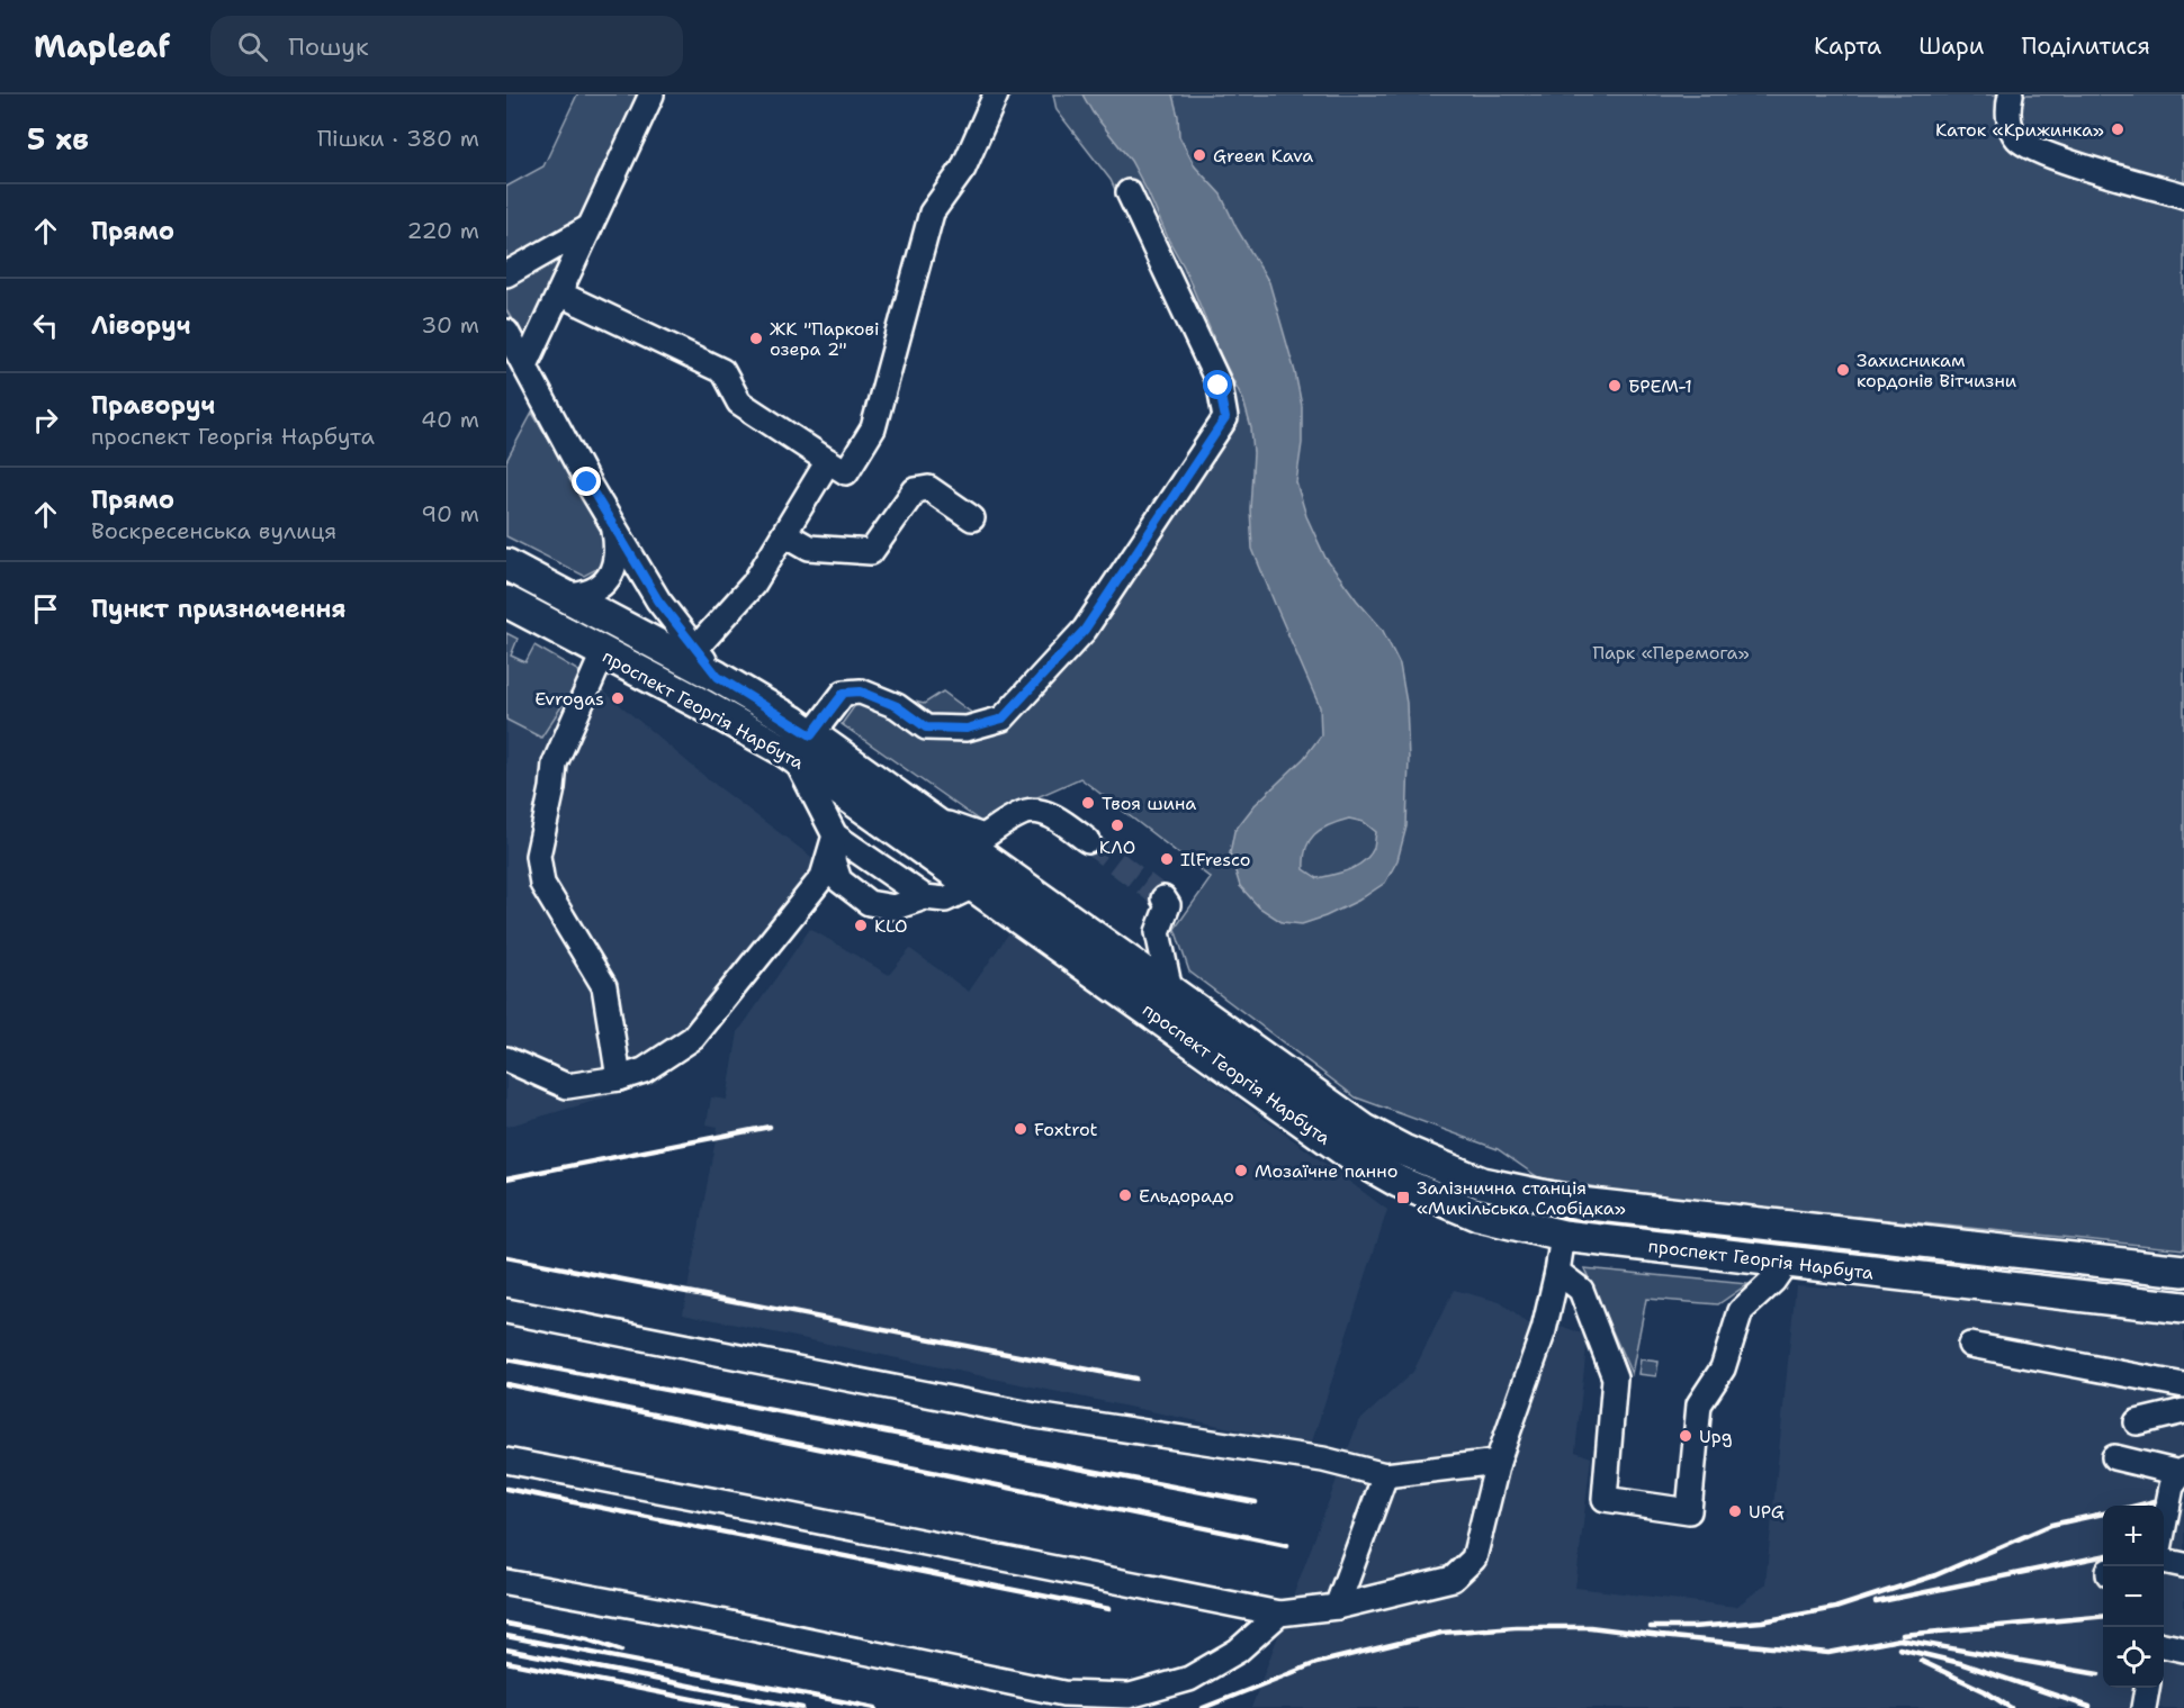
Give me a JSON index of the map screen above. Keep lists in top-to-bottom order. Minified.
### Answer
{"streets":{"main road":["проспект Георгія Нарбута"]},"parks":["Парк «Перемога»"],"places":{"other":["Каток «Крижинка»","Green Kava","ЖК \"Паркові озера 2\"","Захисникам кордонів Вітчизни","БРЕМ-1","Evrogas","Твоя шина","КЛО","IlFresco","KLO","Foxtrot","Мозаїчне панно","Ельдорадо","Upg","UPG"],"transit":["Залізнична станція «Микільська Слобідка»"]},"page":{"header":"Mapleaf","search":"Пошук","nav":["Карта","Шари","Поділитися"],"heading":["5 хв","Пішки · 380 m"],"list":[["Прямо","220 m"],["Ліворуч","30 m"],["Праворуч","проспект Георгія Нарбута","40 m"],["Прямо","Воскресенська вулиця","90 m"],"Пункт призначення"],"map_buttons":["+","−"]}}
